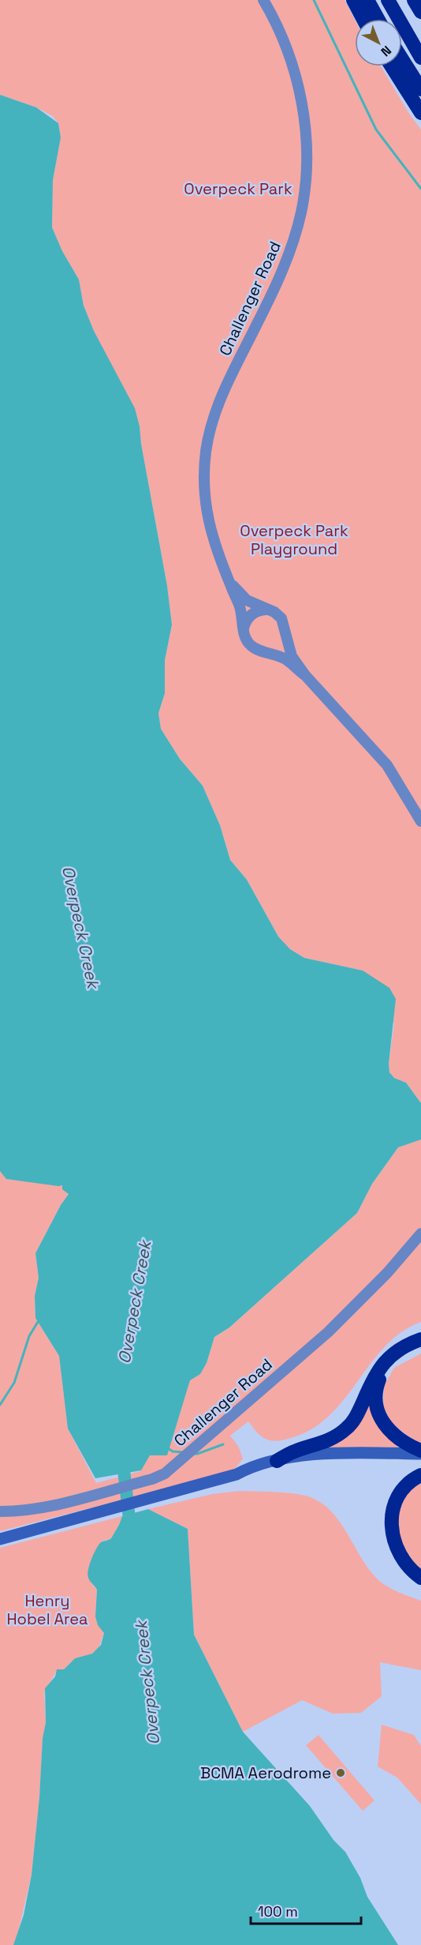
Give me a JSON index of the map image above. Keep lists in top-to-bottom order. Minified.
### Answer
{"streets":{"street":["Challenger Road"]},"water":["Overpeck Creek"],"parks":["Overpeck Park","Overpeck Park Playground","Henry Hobel Area"],"places":["BCMA Aerodrome"],"scale_bar":"100 m","north":"bottom right"}
